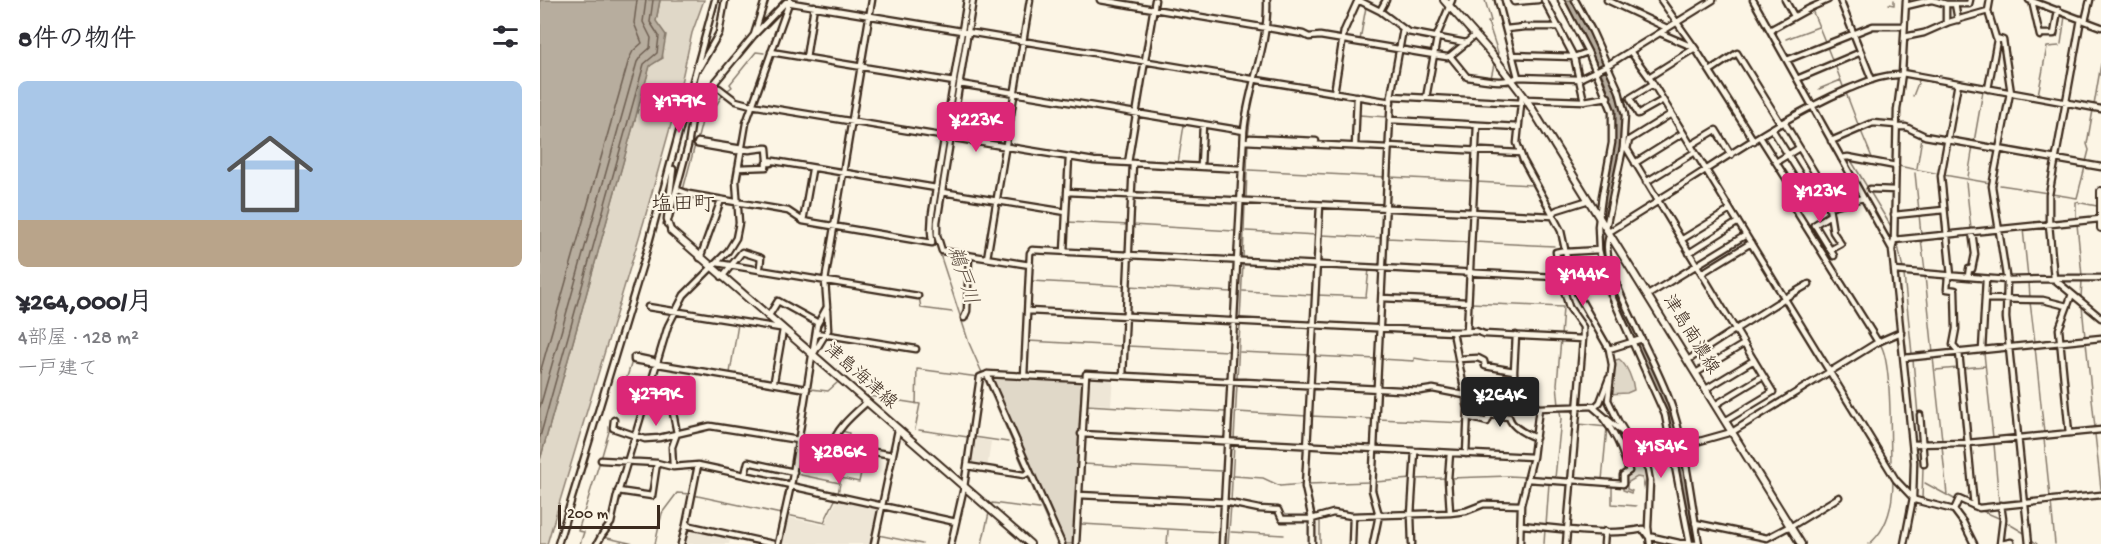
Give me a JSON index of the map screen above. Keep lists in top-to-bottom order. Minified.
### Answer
{"streets":{"main road":["津島南濃線","津島海津線"]},"districts":["塩田町"],"water":["鵜戸川"],"scale_bar":"200 m","page":{"heading":"8件の物件","list":[{"name":"¥264,000/月","note":"4部屋 · 128 m² · 一戸建て"}],"price":["¥179K","¥223K","¥123K","¥144K","¥279K","¥264K","¥154K","¥286K"],"scale":"200 m"}}
